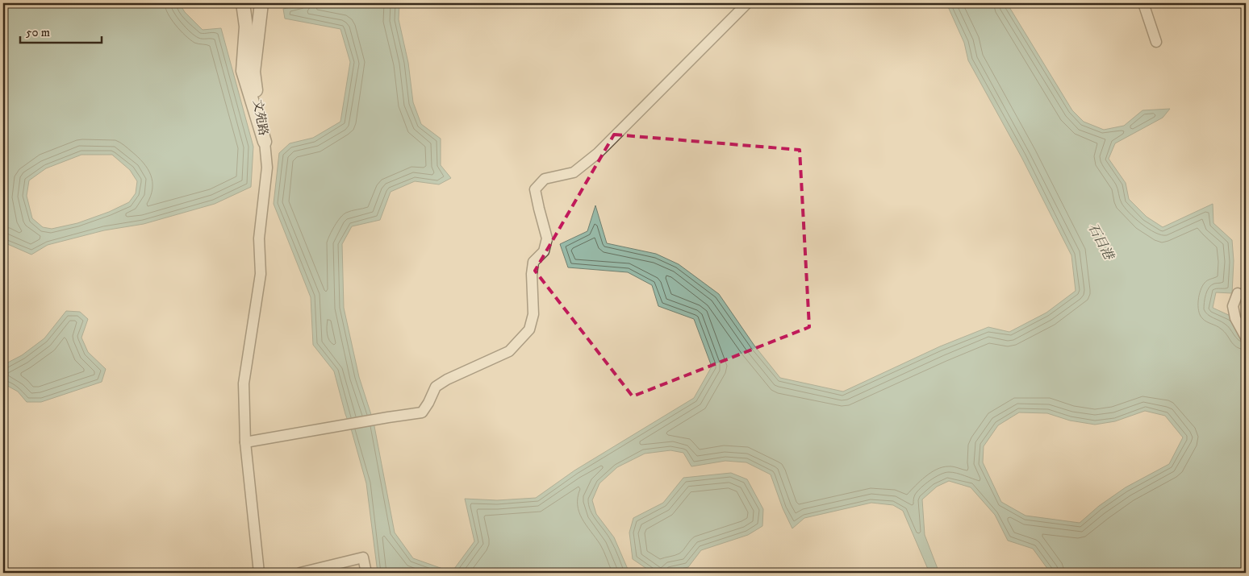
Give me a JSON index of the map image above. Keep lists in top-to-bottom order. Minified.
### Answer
{"streets":{"street":["文苑路"]},"water":["石目港"],"scale_bar":"50 m"}
